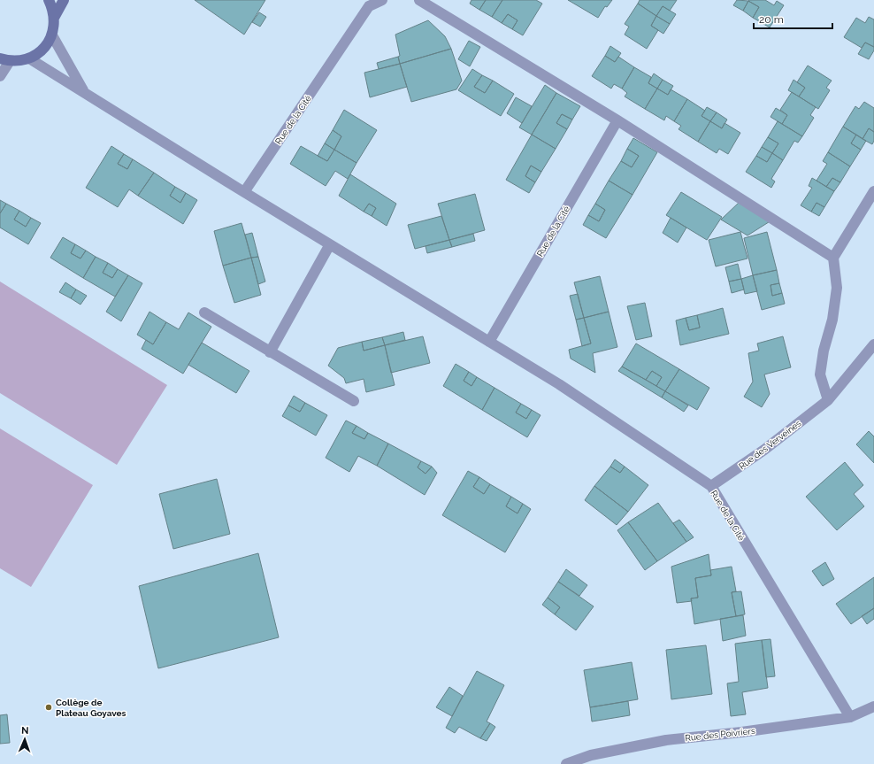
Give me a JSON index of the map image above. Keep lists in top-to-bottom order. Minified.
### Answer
{"streets":{"street":["Rue de la Cité","Rue des Verveines","Rue des Poivriers"]},"crossings":[["Rue de la Cité","Rue des Verveines"],["Rue de la Cité","Rue des Poivriers"]],"places":["Collège de Plateau Goyaves"],"scale_bar":"20 m","north":"top"}
